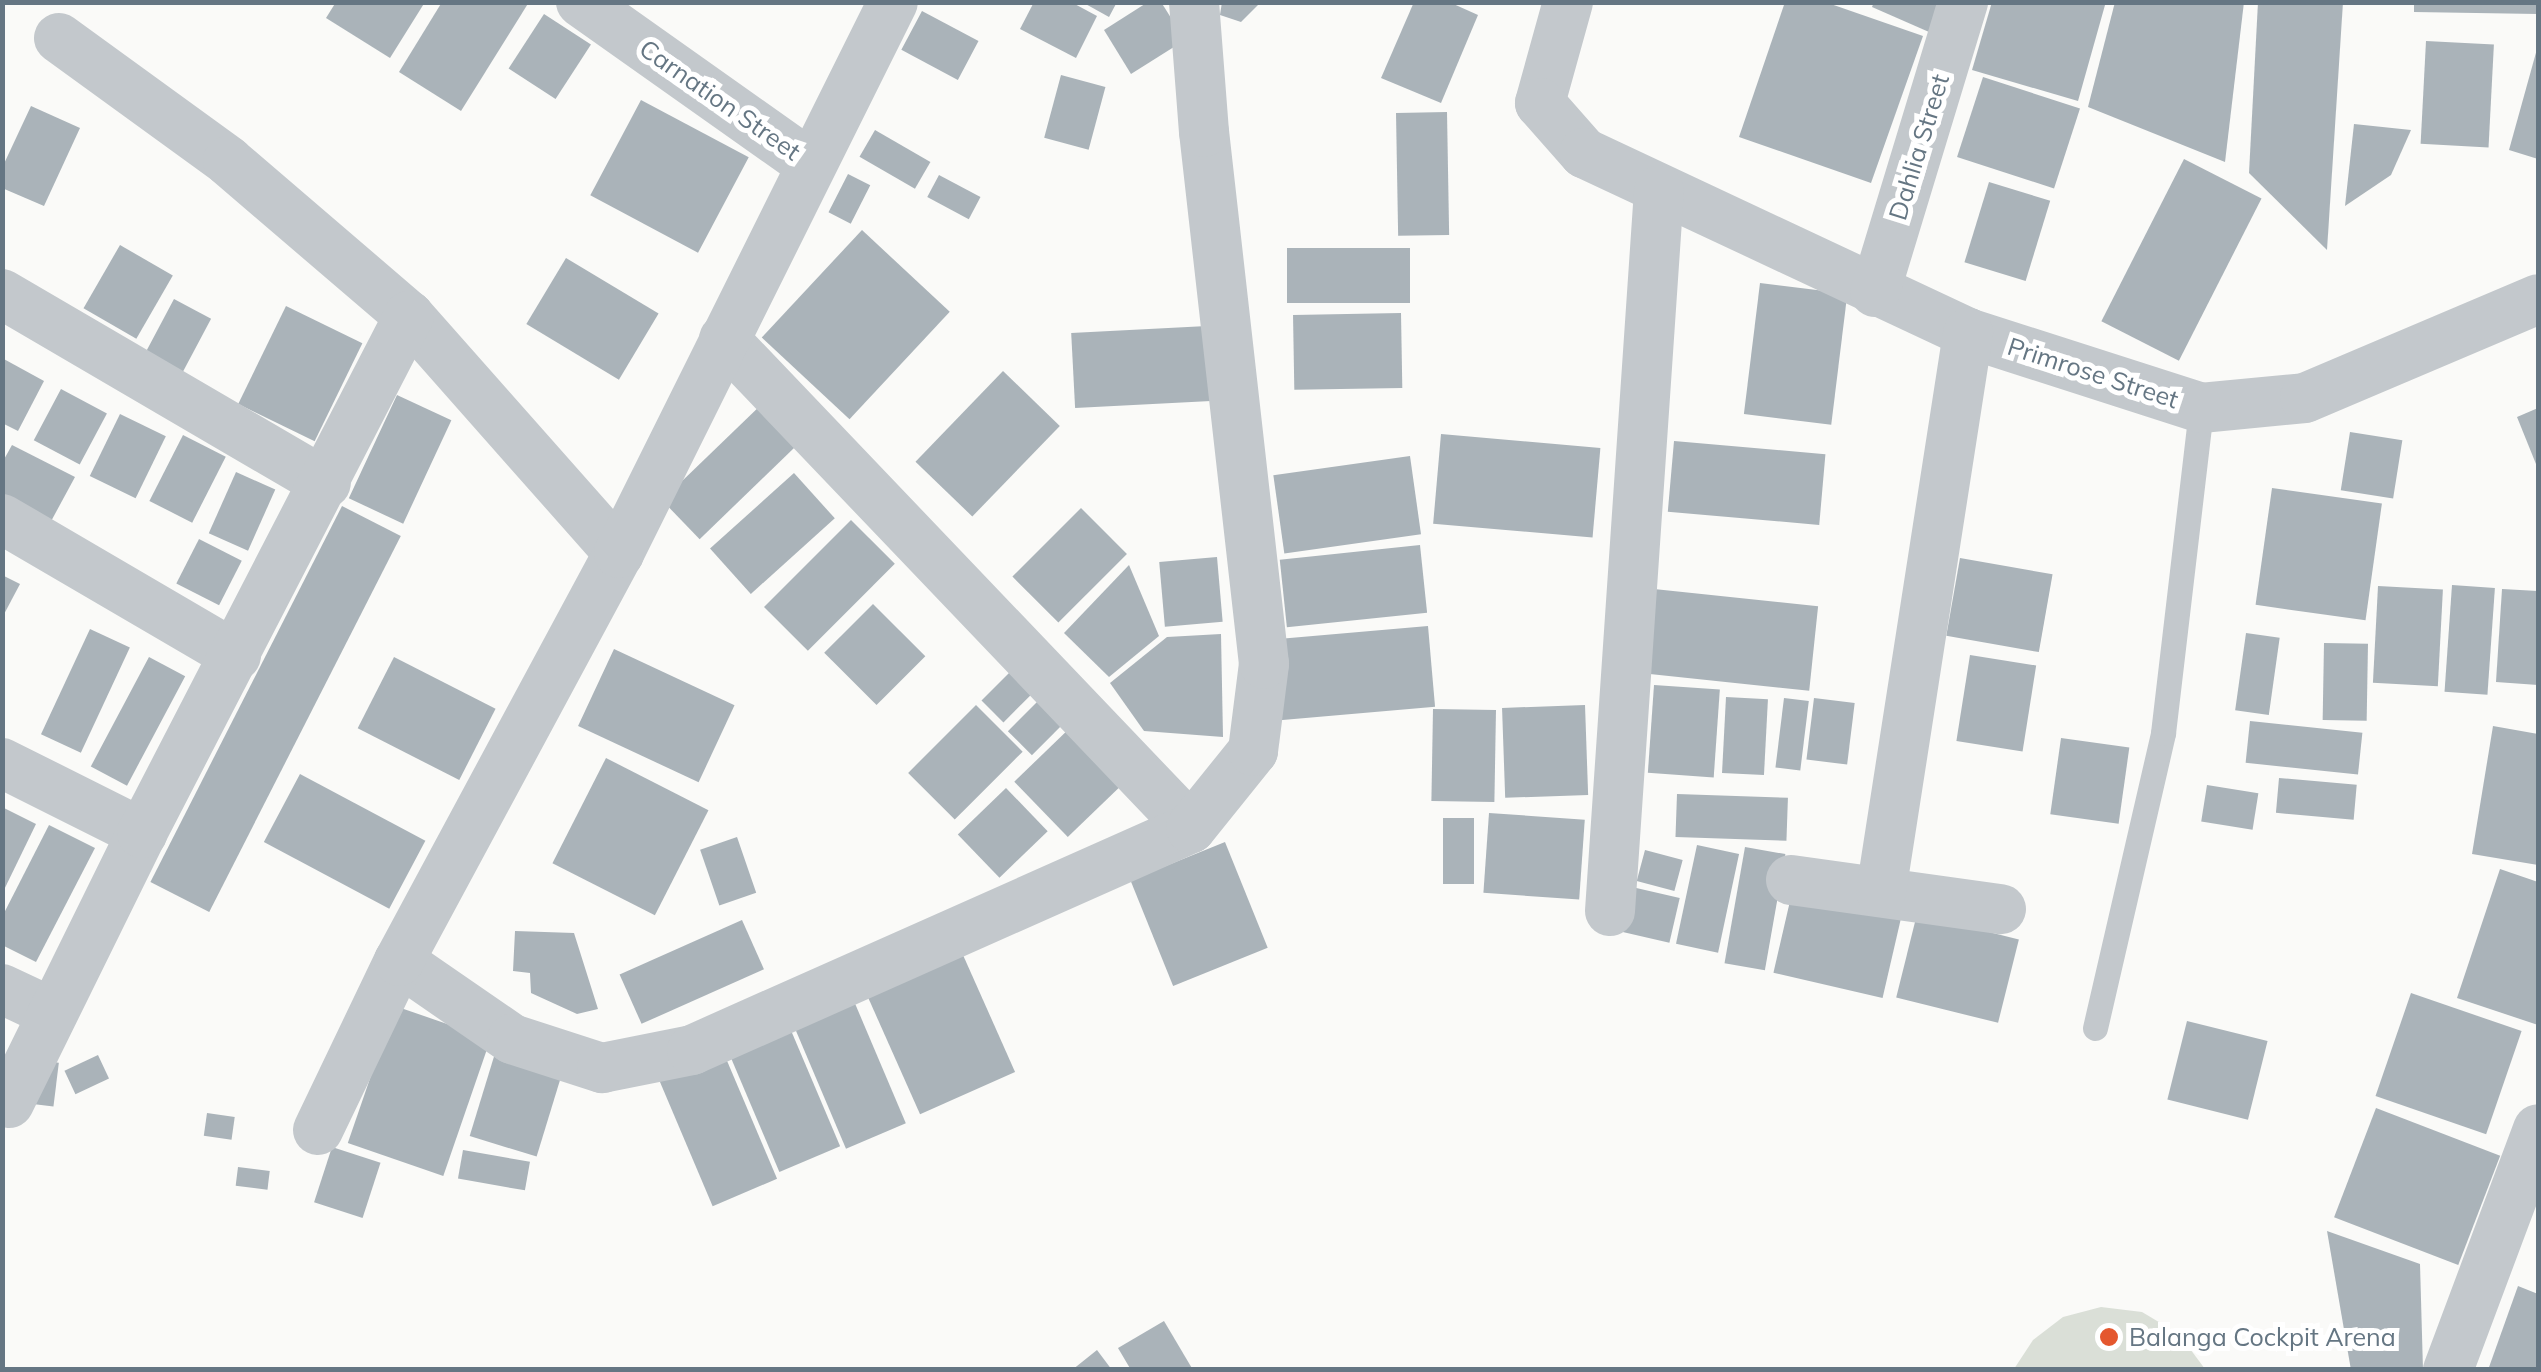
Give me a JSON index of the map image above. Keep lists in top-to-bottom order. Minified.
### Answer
{"streets":{"street":["Carnation Street","Dahlia Street","Primrose Street"]},"crossings":[["Dahlia Street","Primrose Street"]],"places":["Balanga Cockpit Arena"]}
